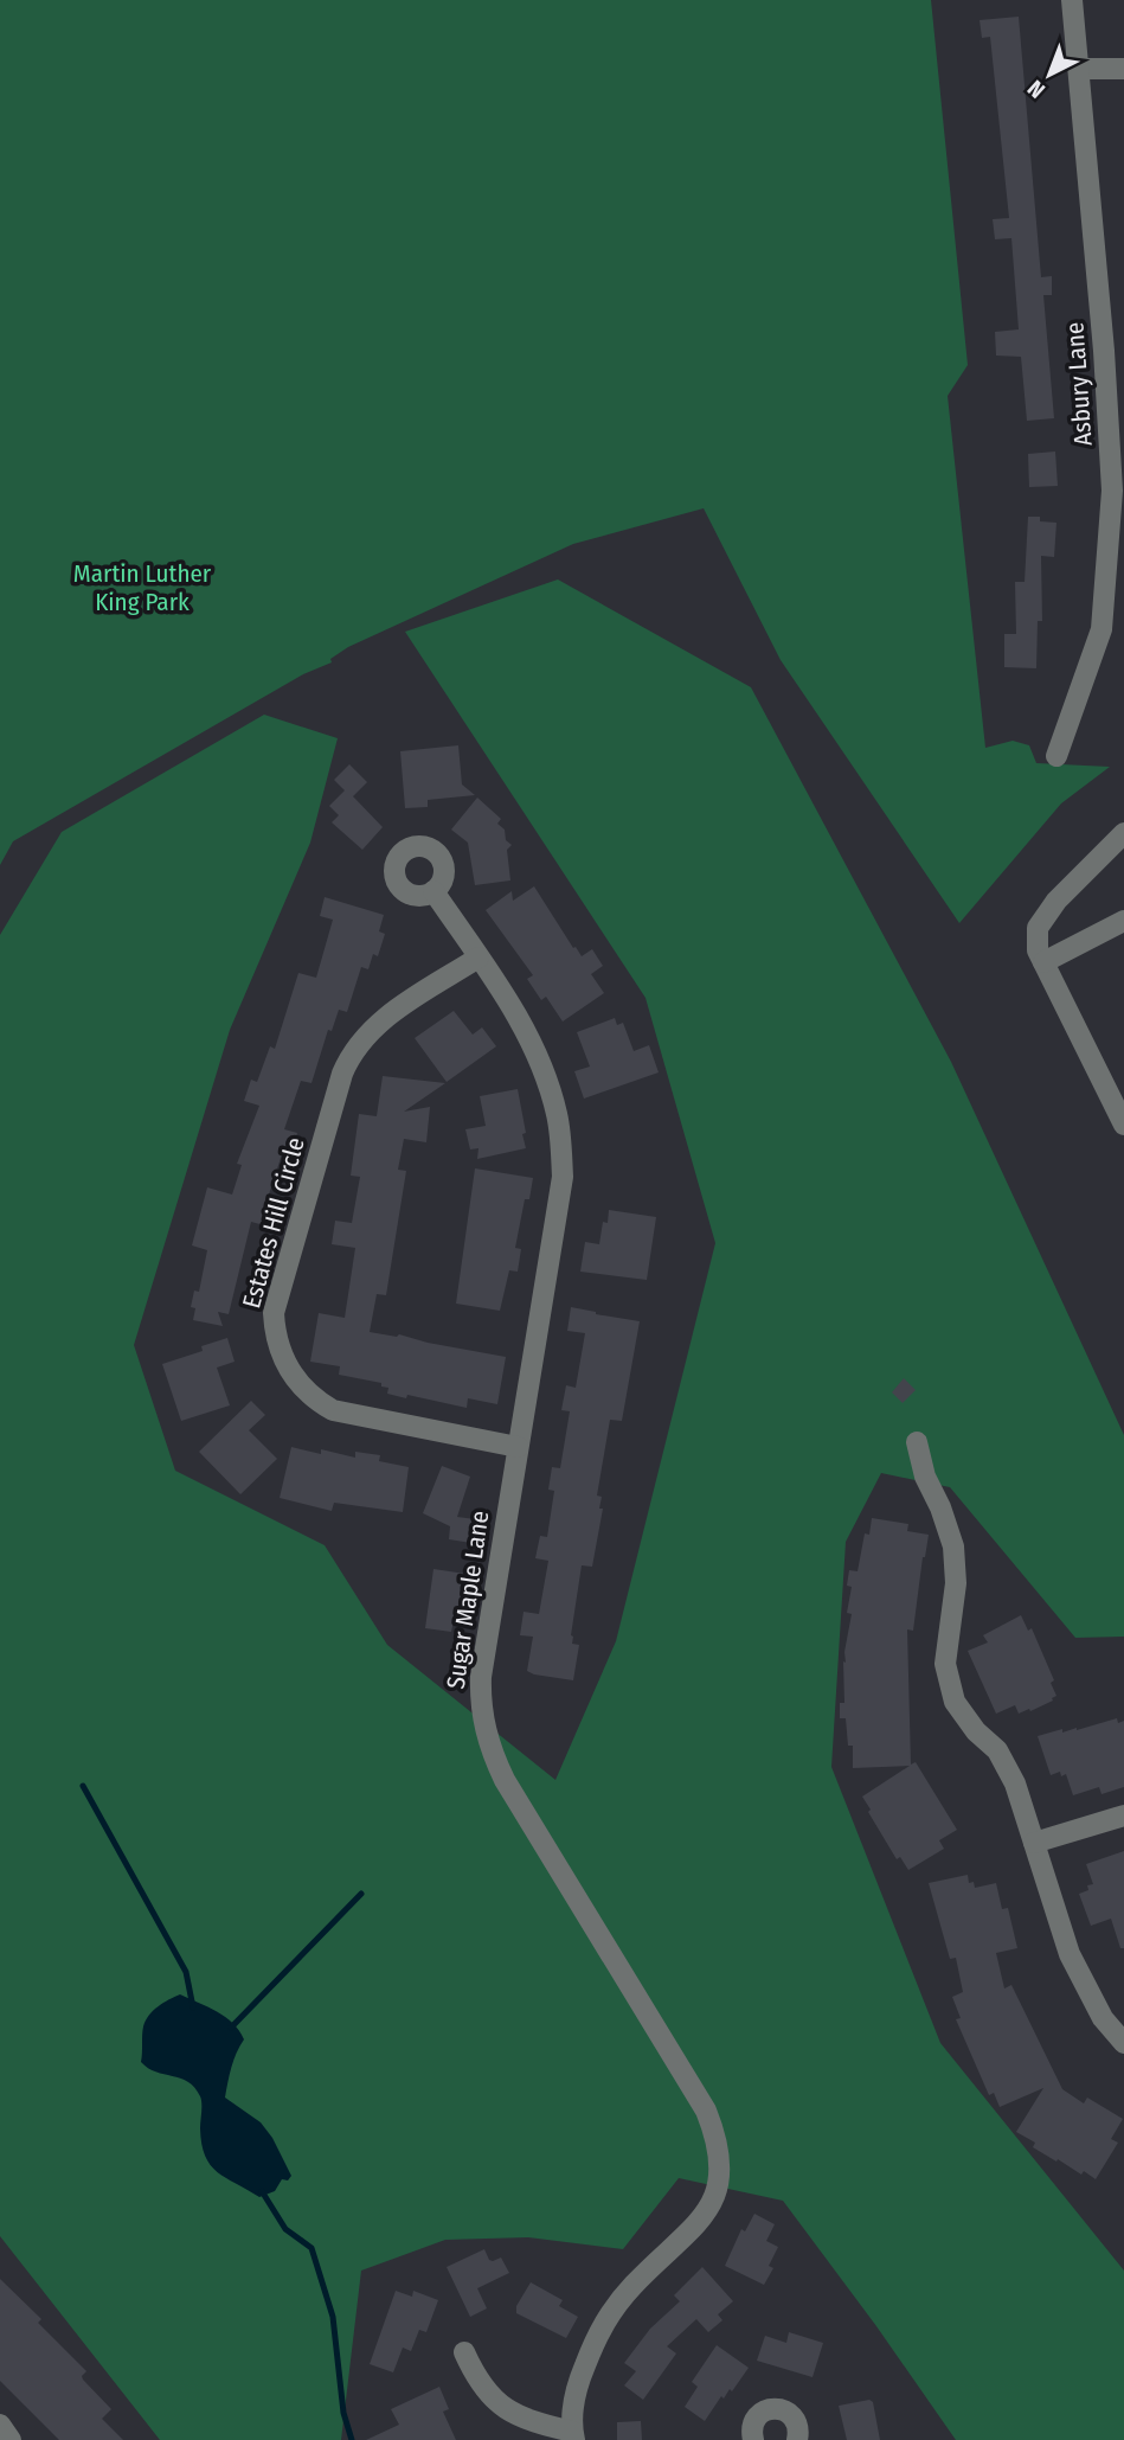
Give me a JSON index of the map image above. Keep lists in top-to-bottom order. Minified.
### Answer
{"streets":{"street":["Asbury Lane","Estates Hill Circle","Sugar Maple Lane"]},"crossings":[["Estates Hill Circle","Sugar Maple Lane"]],"parks":["Martin Luther King Park"],"north":"bottom left"}
